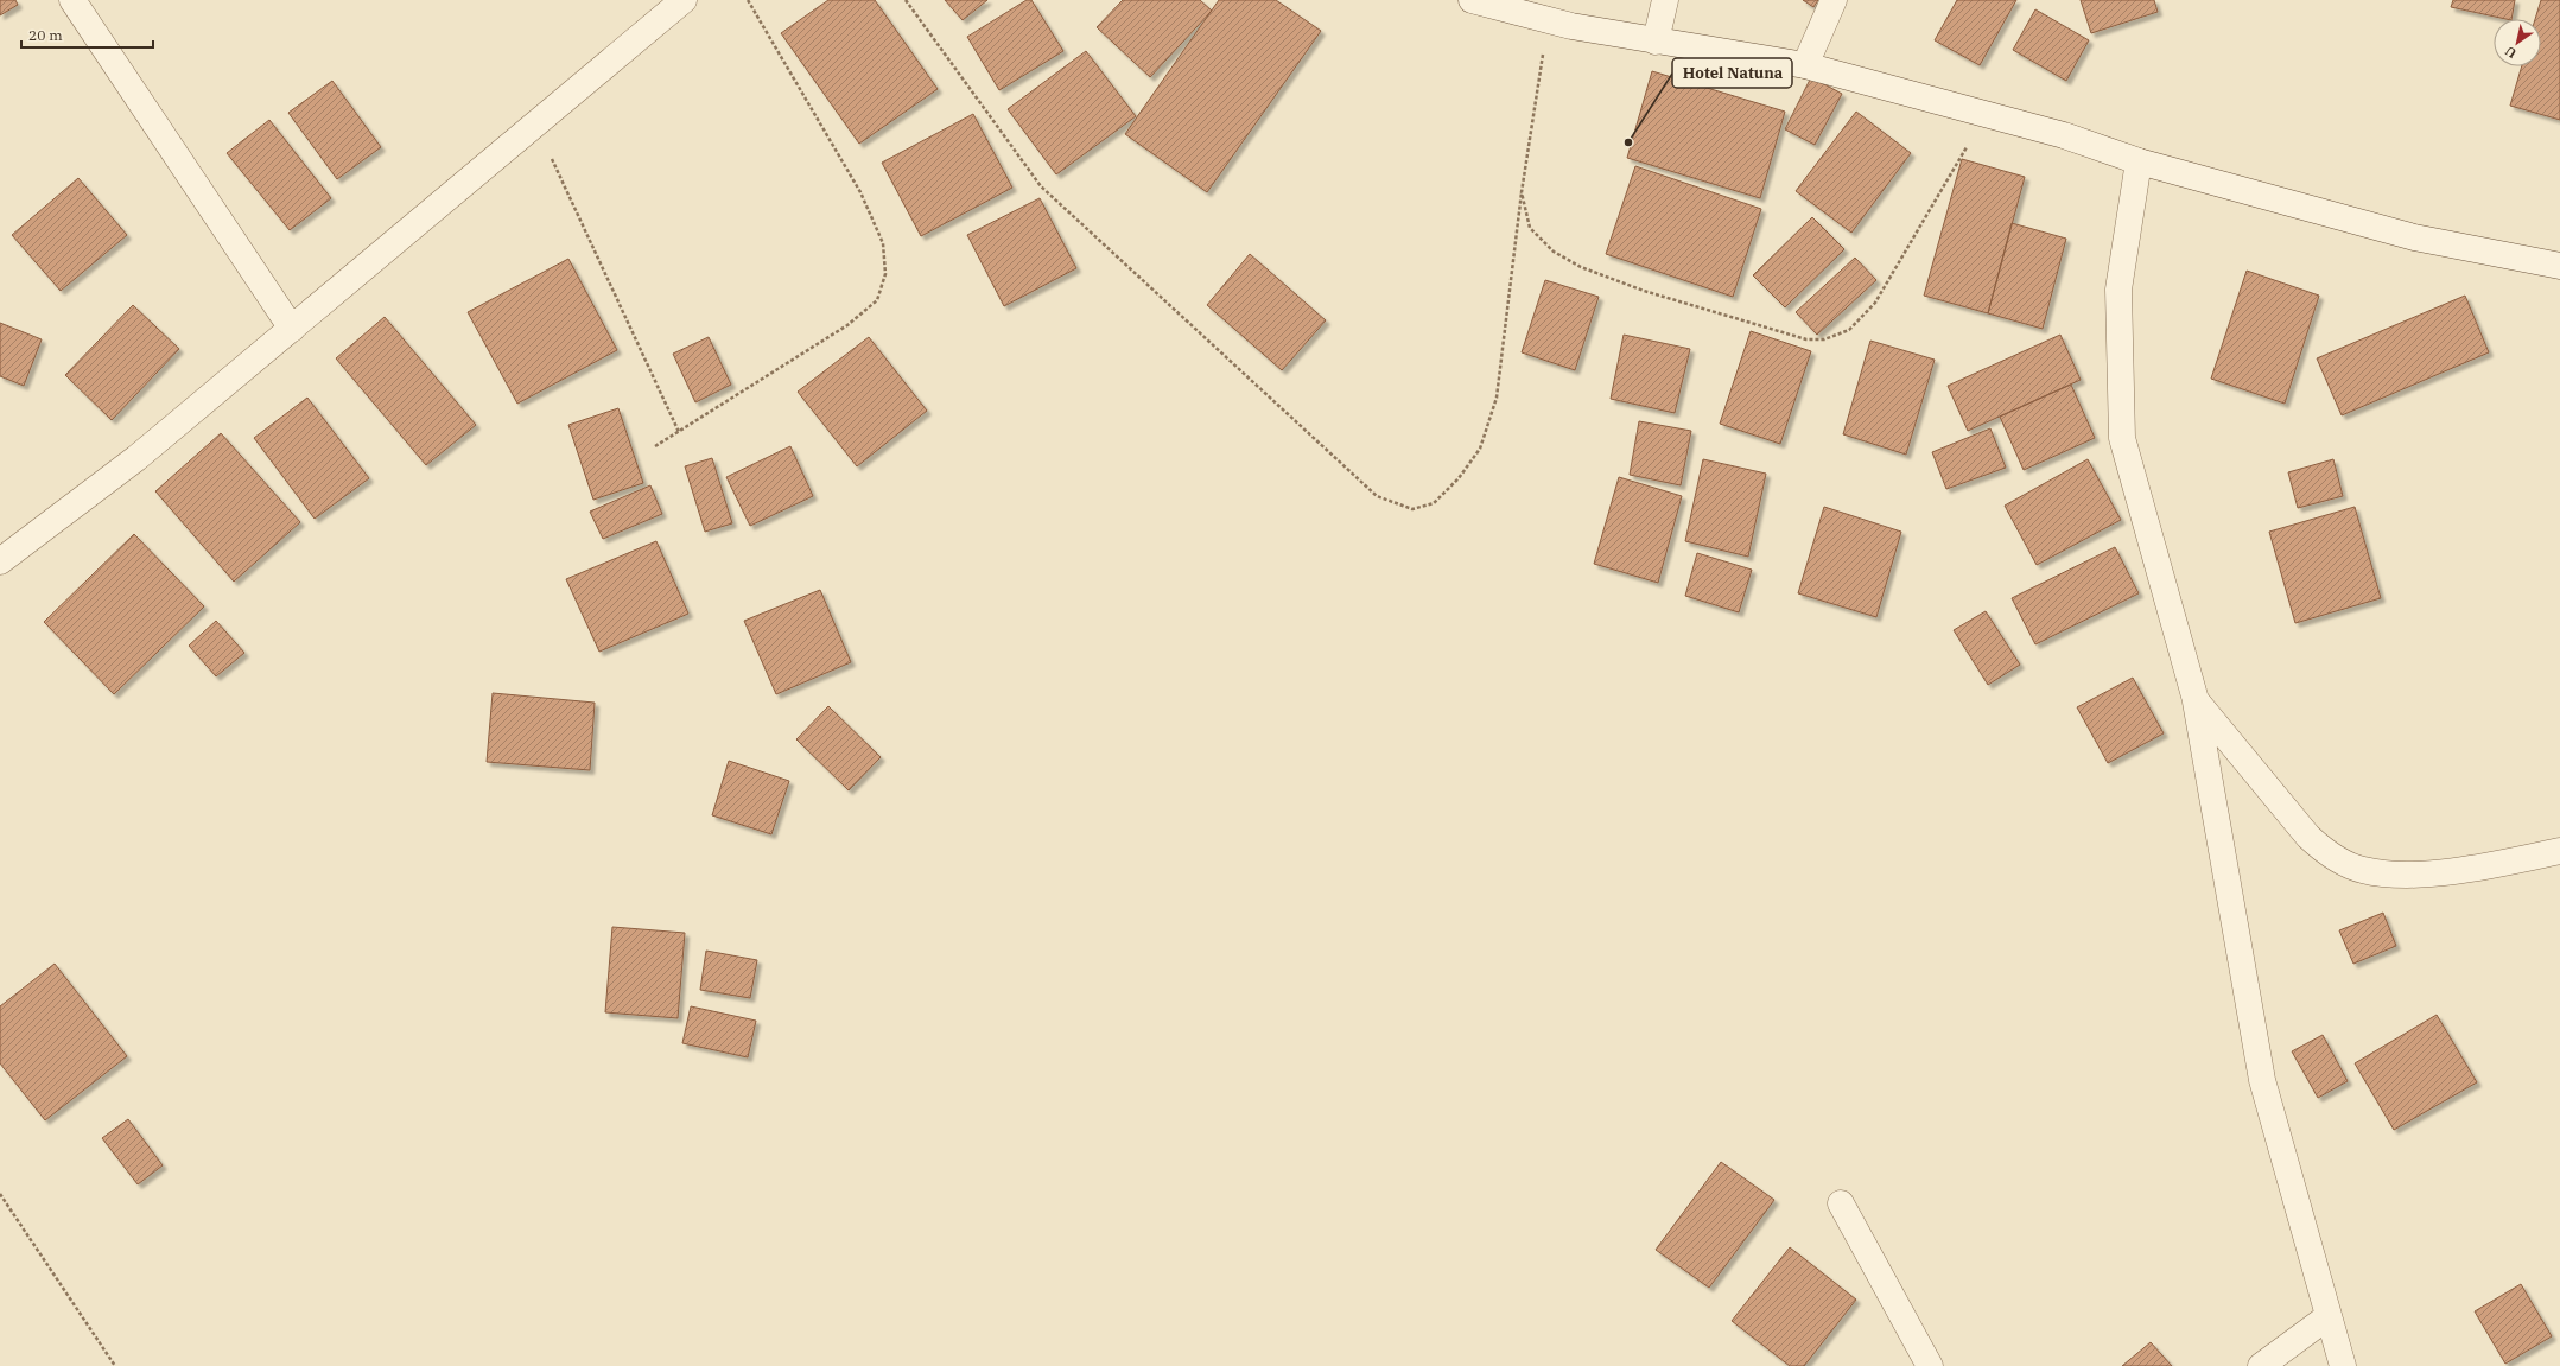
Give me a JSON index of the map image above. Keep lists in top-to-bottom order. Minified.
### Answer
{"places":["Hotel Natuna"],"scale_bar":"20 m","north":"bottom left"}
